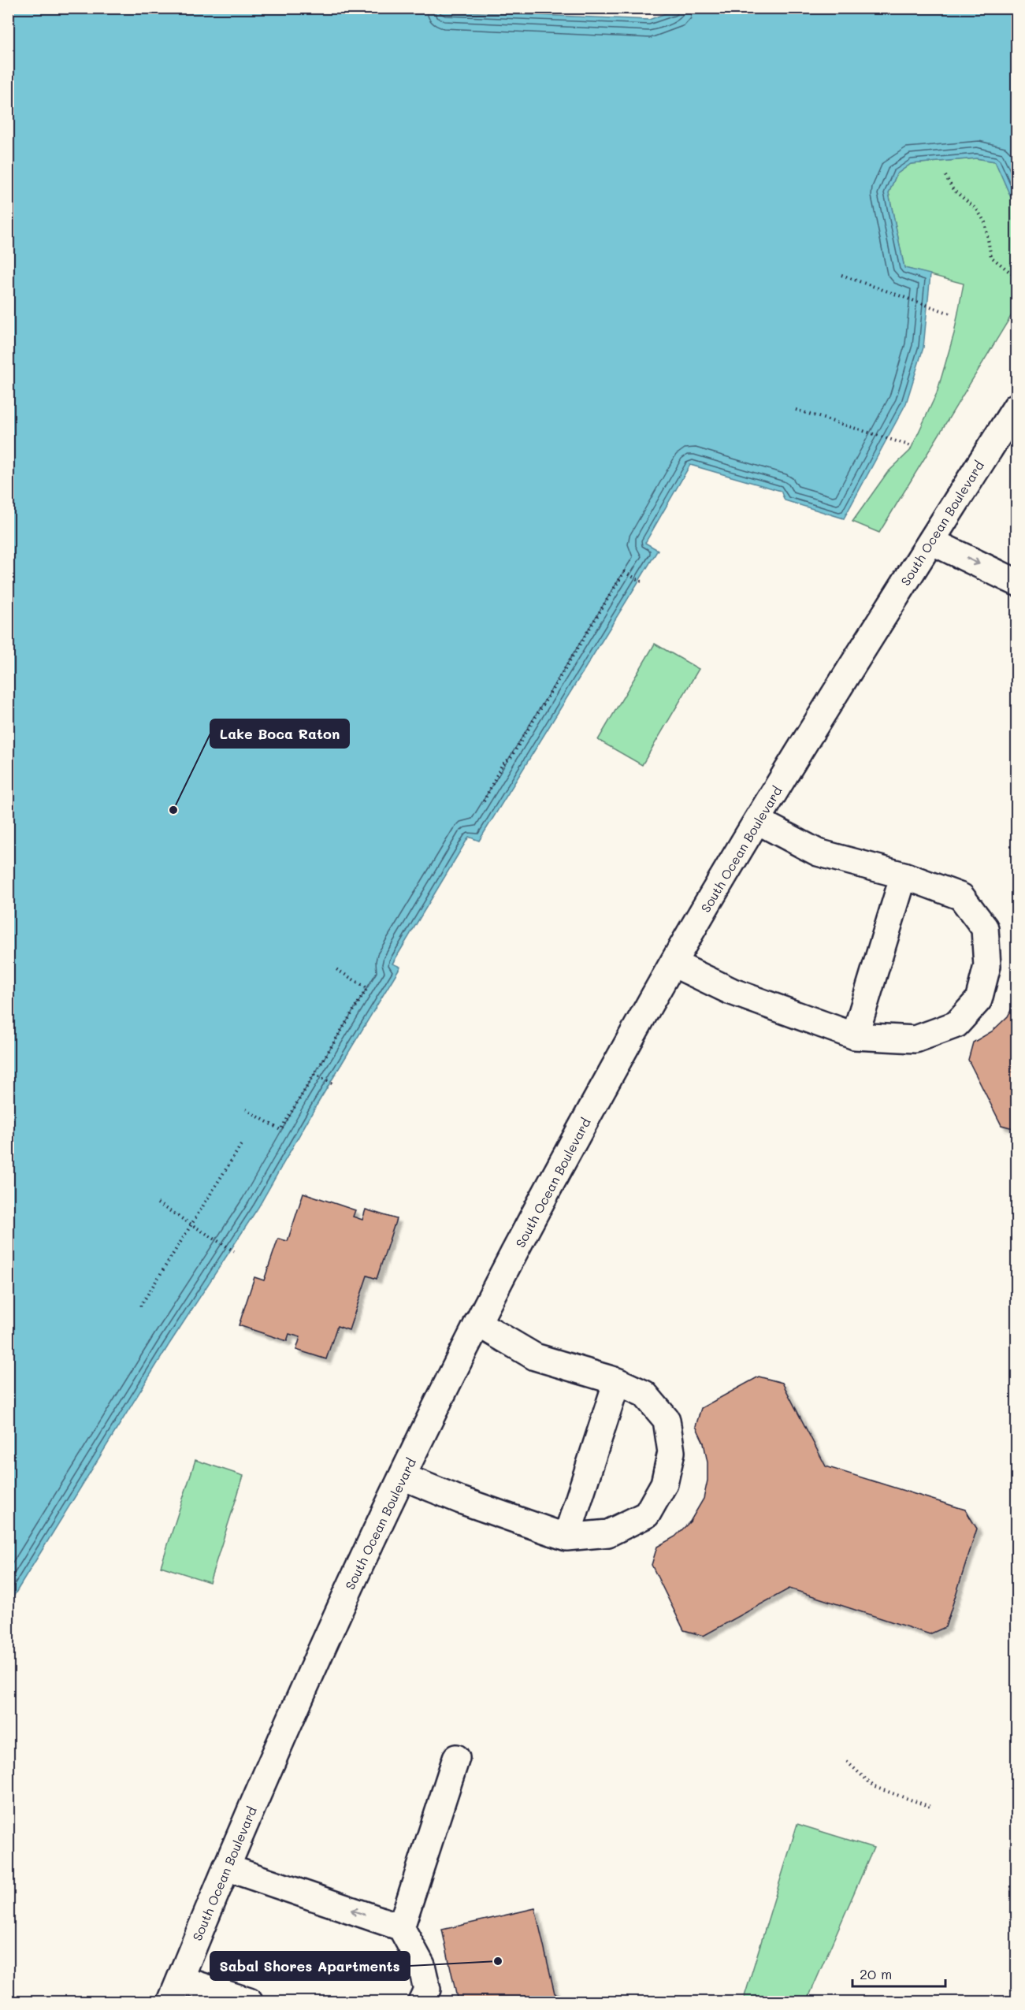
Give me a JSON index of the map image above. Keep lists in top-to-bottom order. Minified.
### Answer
{"streets":{"main road":["South Ocean Boulevard"]},"places":["Lake Boca Raton","Sabal Shores Apartments"],"scale_bar":"20 m"}
